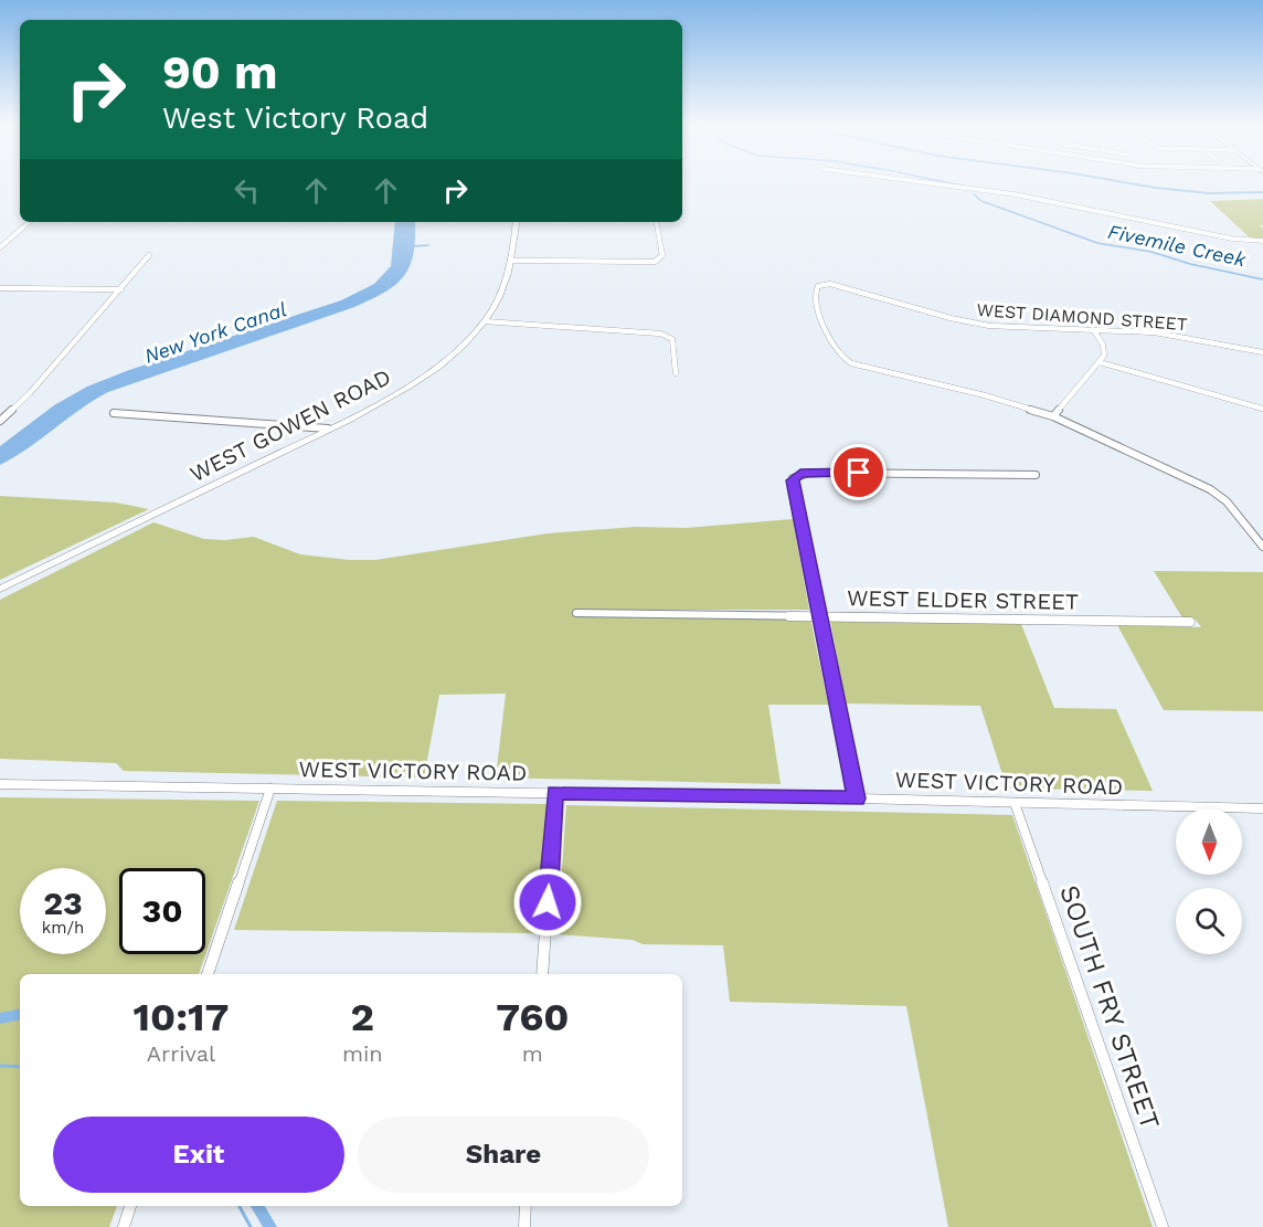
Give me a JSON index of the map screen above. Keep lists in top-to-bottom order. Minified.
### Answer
{"streets":{"main road":["WEST GOWEN ROAD","WEST VICTORY ROAD"],"street":["WEST DIAMOND STREET","WEST ELDER STREET","SOUTH FRY STREET"]},"crossings":[["WEST VICTORY ROAD","SOUTH FRY STREET"]],"water":["Fivemile Creek","New York Canal"],"north":"bottom","page":{"turn":["90 m","West Victory Road"],"speed":"23 km/h","limit":"30","eta":["10:17","Arrival","2","min","760","m"],"buttons":["Exit","Share"]}}
